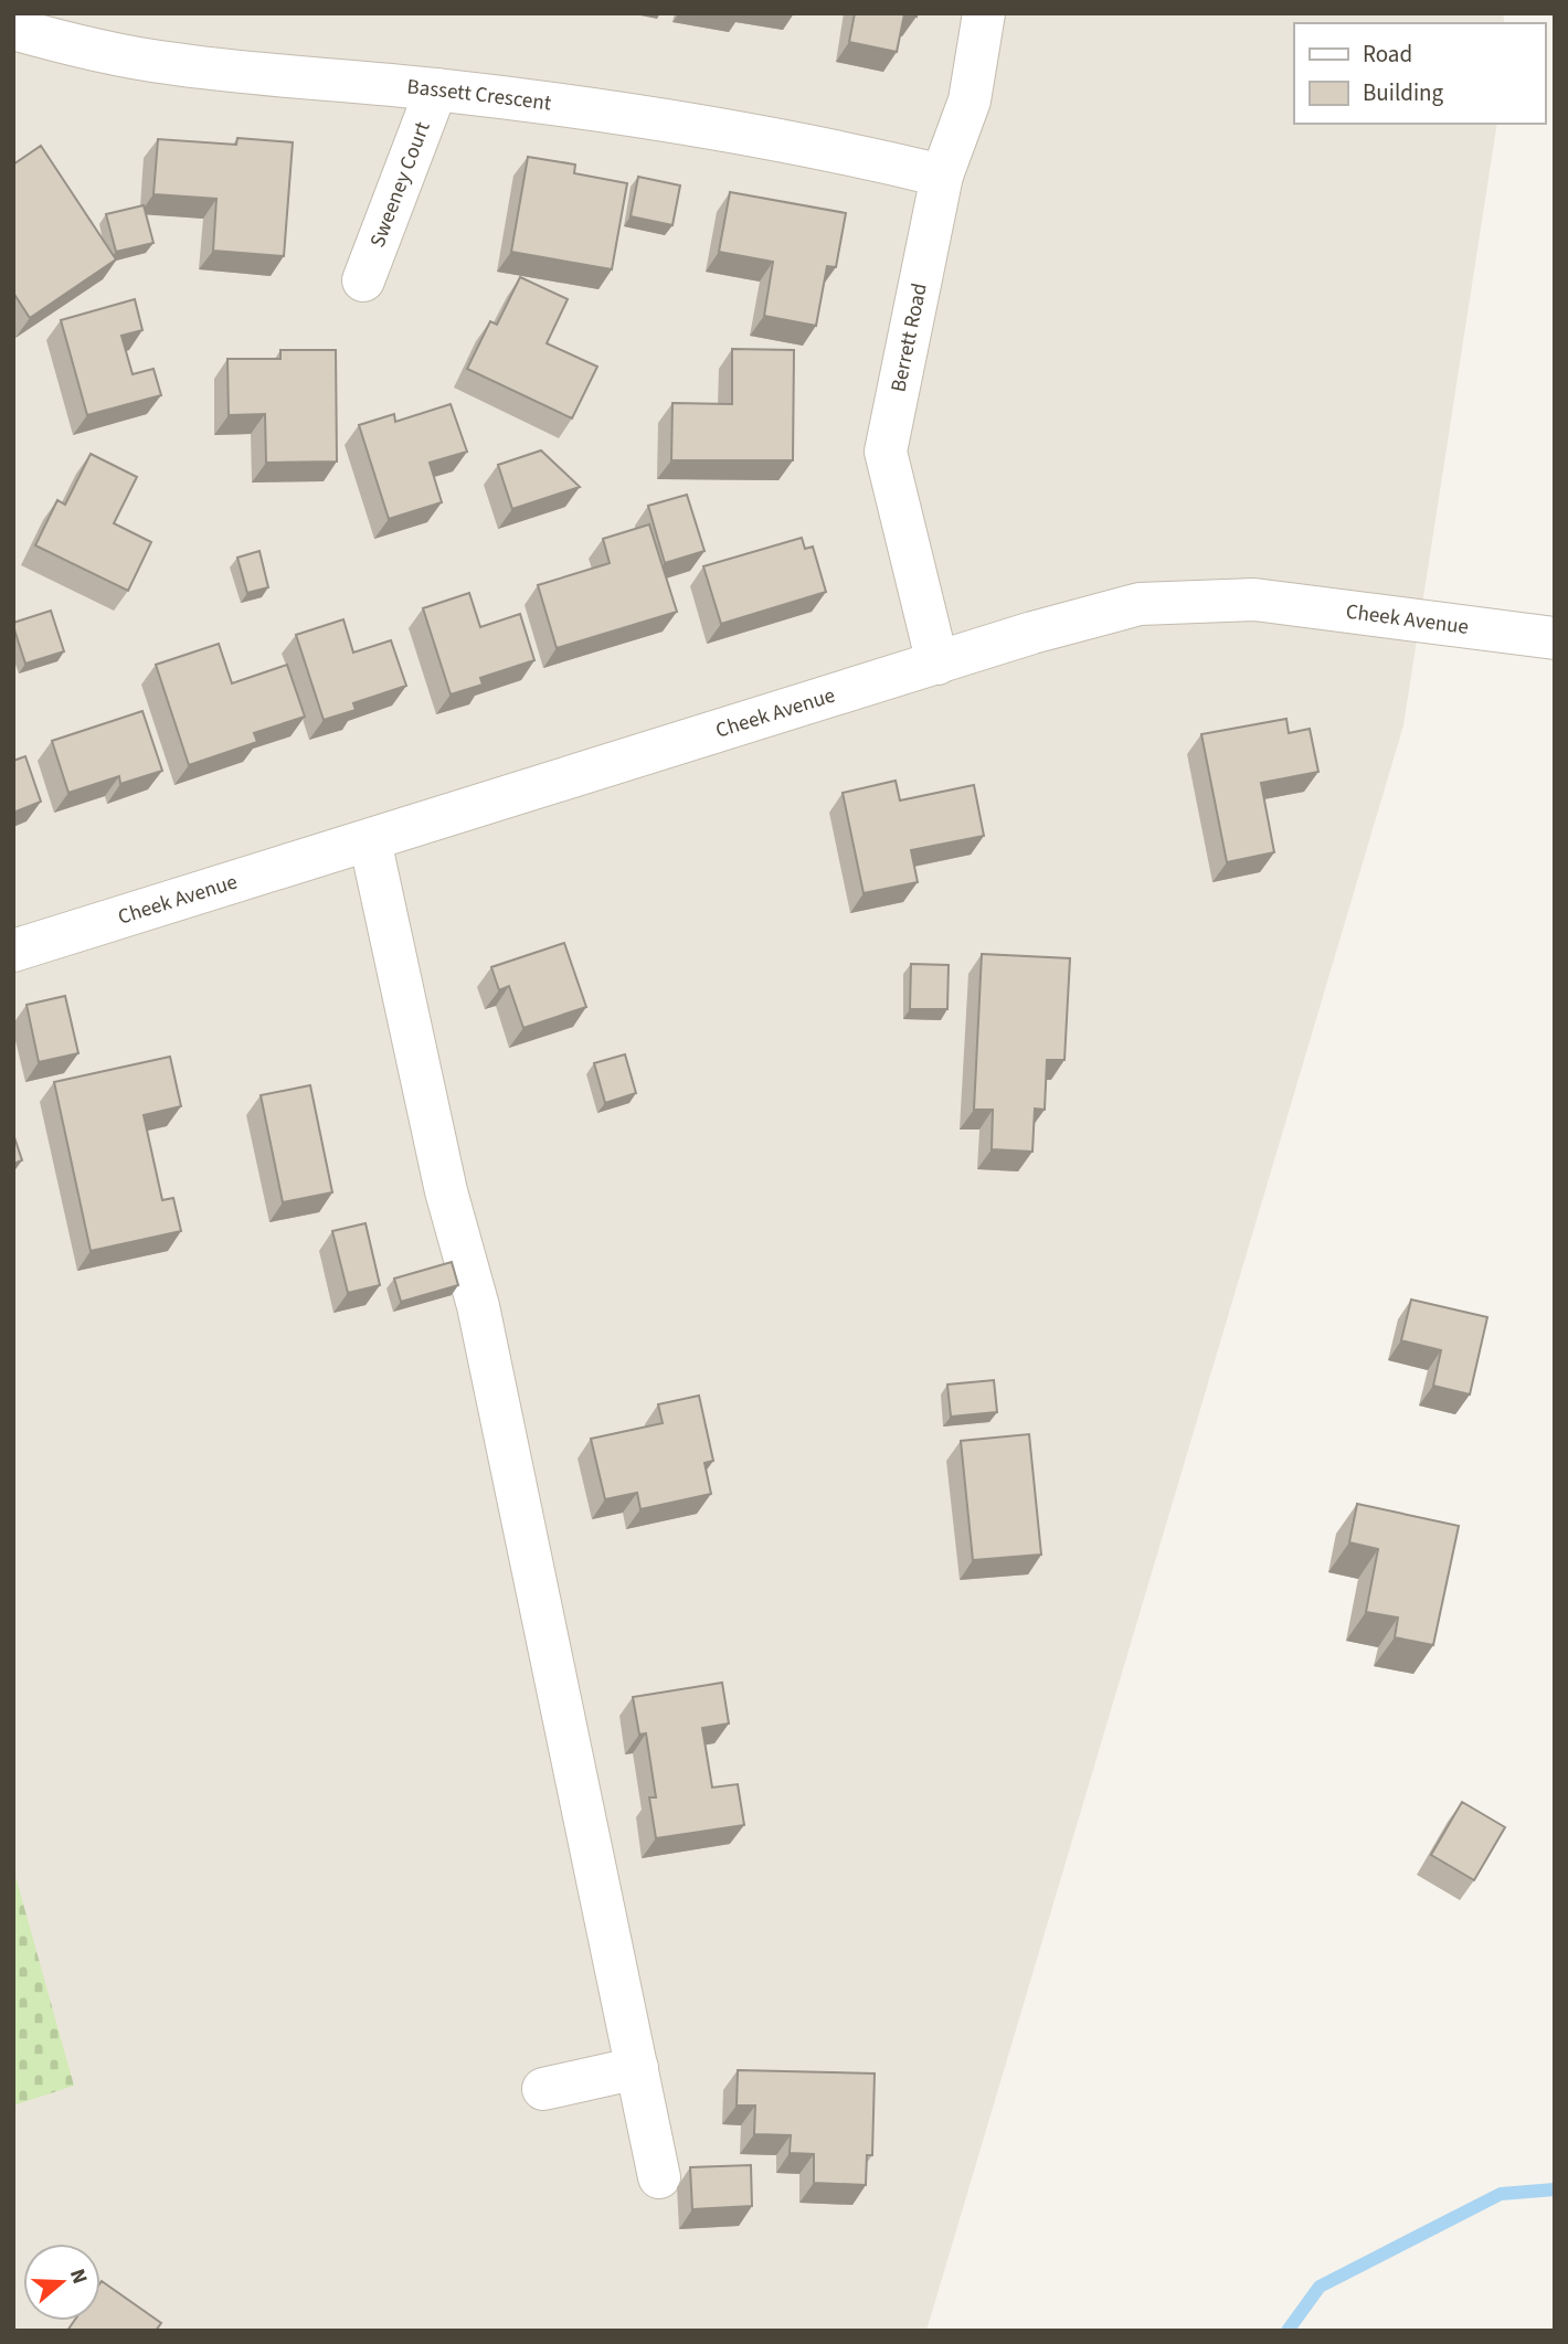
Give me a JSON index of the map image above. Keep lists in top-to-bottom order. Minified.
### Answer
{"streets":{"street":["Bassett Crescent","Sweeney Court","Berrett Road","Cheek Avenue"]},"crossings":[["Bassett Crescent","Sweeney Court"],["Bassett Crescent","Berrett Road"],["Berrett Road","Cheek Avenue"]],"legend":["Road","Building"],"north":"right"}
